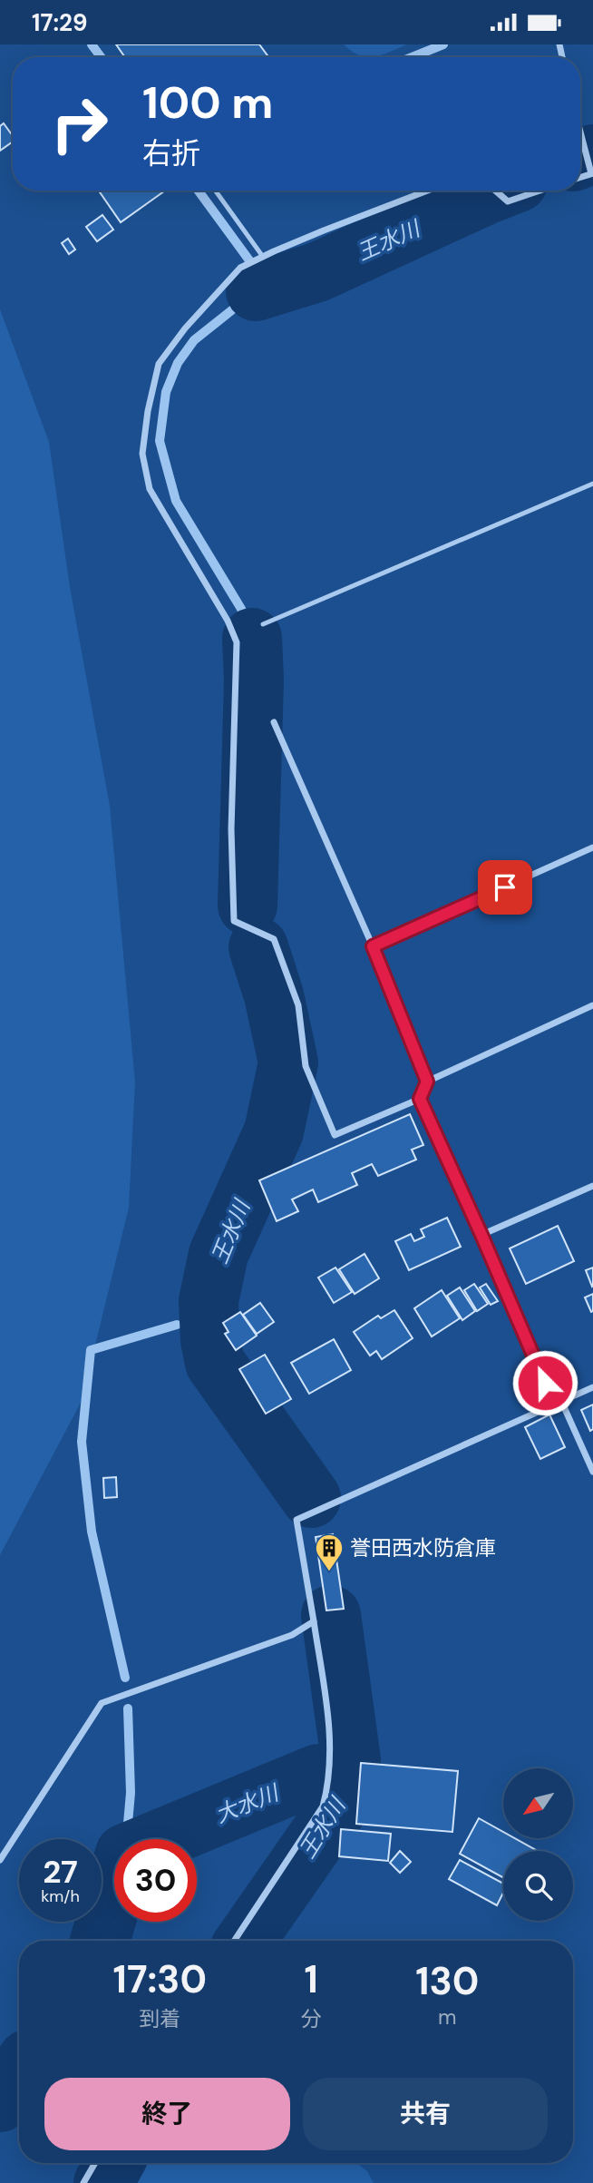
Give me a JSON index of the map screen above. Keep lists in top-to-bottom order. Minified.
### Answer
{"water":["王水川","大水川"],"places":{"building":["誉田西水防倉庫"]},"north":"bottom left","page":{"status":"17:29","turn":["100 m","右折"],"speed":"27 km/h","limit":"30","eta":["17:30","到着","1","分","130","m"],"buttons":["終了","共有"]}}
